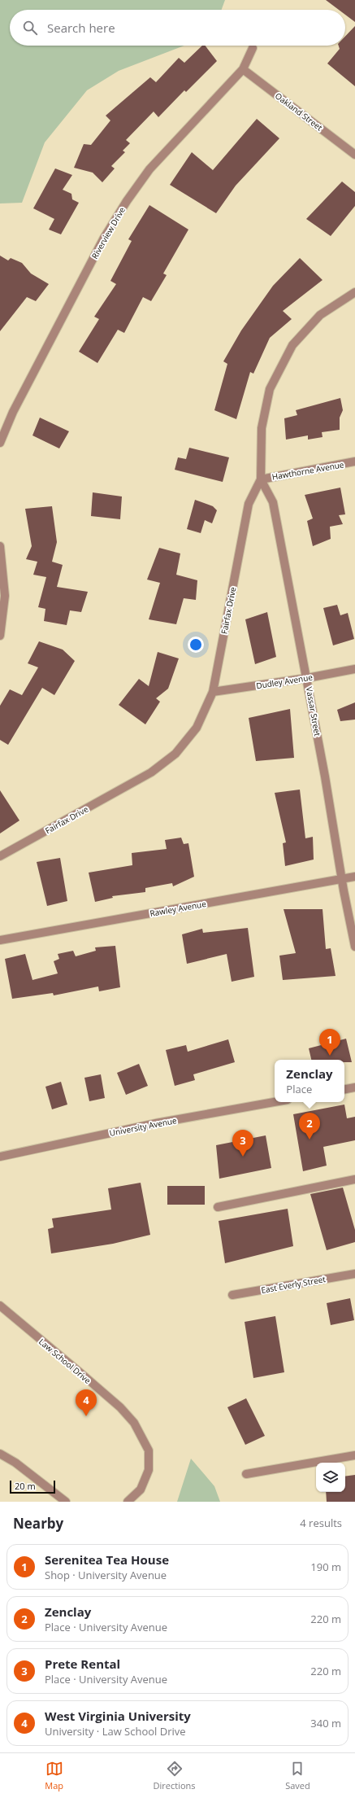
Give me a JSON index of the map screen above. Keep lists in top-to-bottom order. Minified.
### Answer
{"streets":{"street":["Oakland Street","Riverview Drive","Hawthorne Avenue","Fairfax Drive","Dudley Avenue","Vassar Street","Rawley Avenue","University Avenue","East Everly Street","Law School Drive"]},"crossings":[["Oakland Street","Riverview Drive"],["Hawthorne Avenue","Fairfax Drive"],["Hawthorne Avenue","Vassar Street"],["Fairfax Drive","Dudley Avenue"],["Fairfax Drive","Vassar Street"],["Dudley Avenue","Vassar Street"],["Vassar Street","Rawley Avenue"]],"scale_bar":"20 m","page":{"search":"Search here","pins":["1","2","3","4"],"popup":["Zenclay","Place"],"scale":"20 m","heading":["Nearby","4 results"],"list":[{"mark":"1","name":"Serenitea Tea House","note":"Shop · University Avenue","value":"190 m"},{"mark":"2","name":"Zenclay","note":"Place · University Avenue","value":"220 m"},{"mark":"3","name":"Prete Rental","note":"Place · University Avenue","value":"220 m"},{"mark":"4","name":"West Virginia University","note":"University · Law School Drive","value":"340 m"}],"nav":["Map","Directions","Saved"]}}
